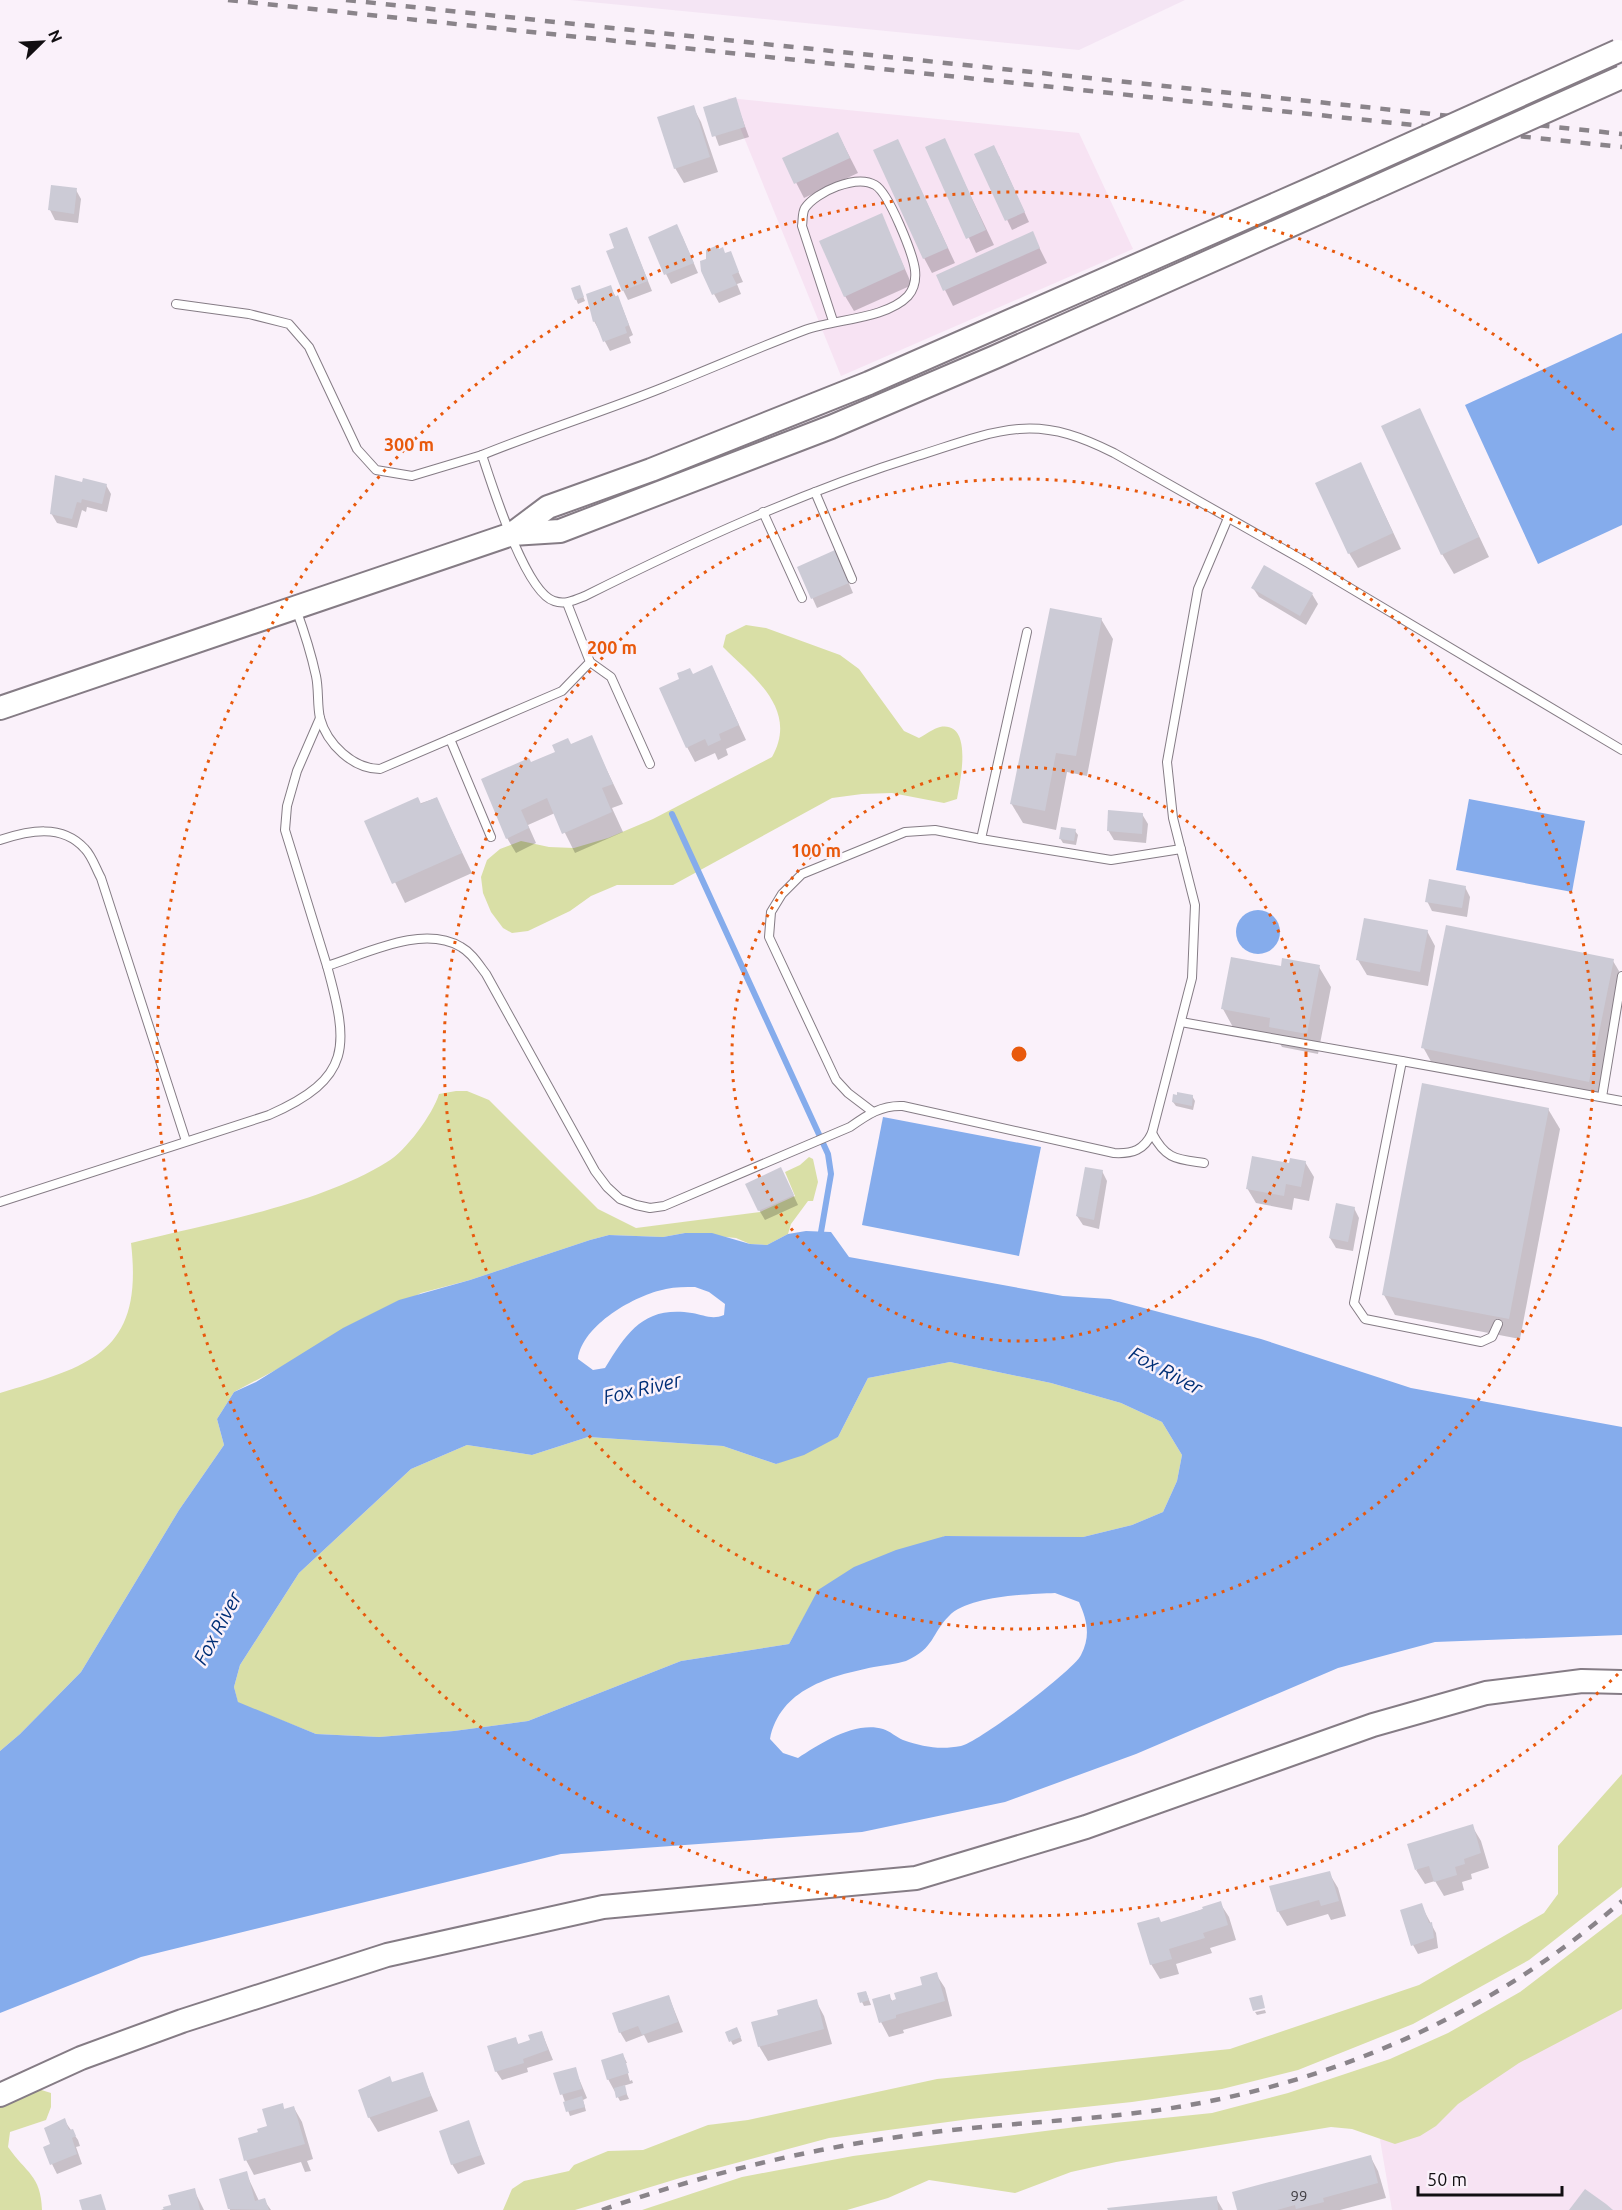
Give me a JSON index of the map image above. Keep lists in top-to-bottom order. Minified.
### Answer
{"water":["Fox River"],"house_numbers":["99"],"scale_bar":"50 m","north":"top right","rings":["300 m","200 m","100 m"]}
